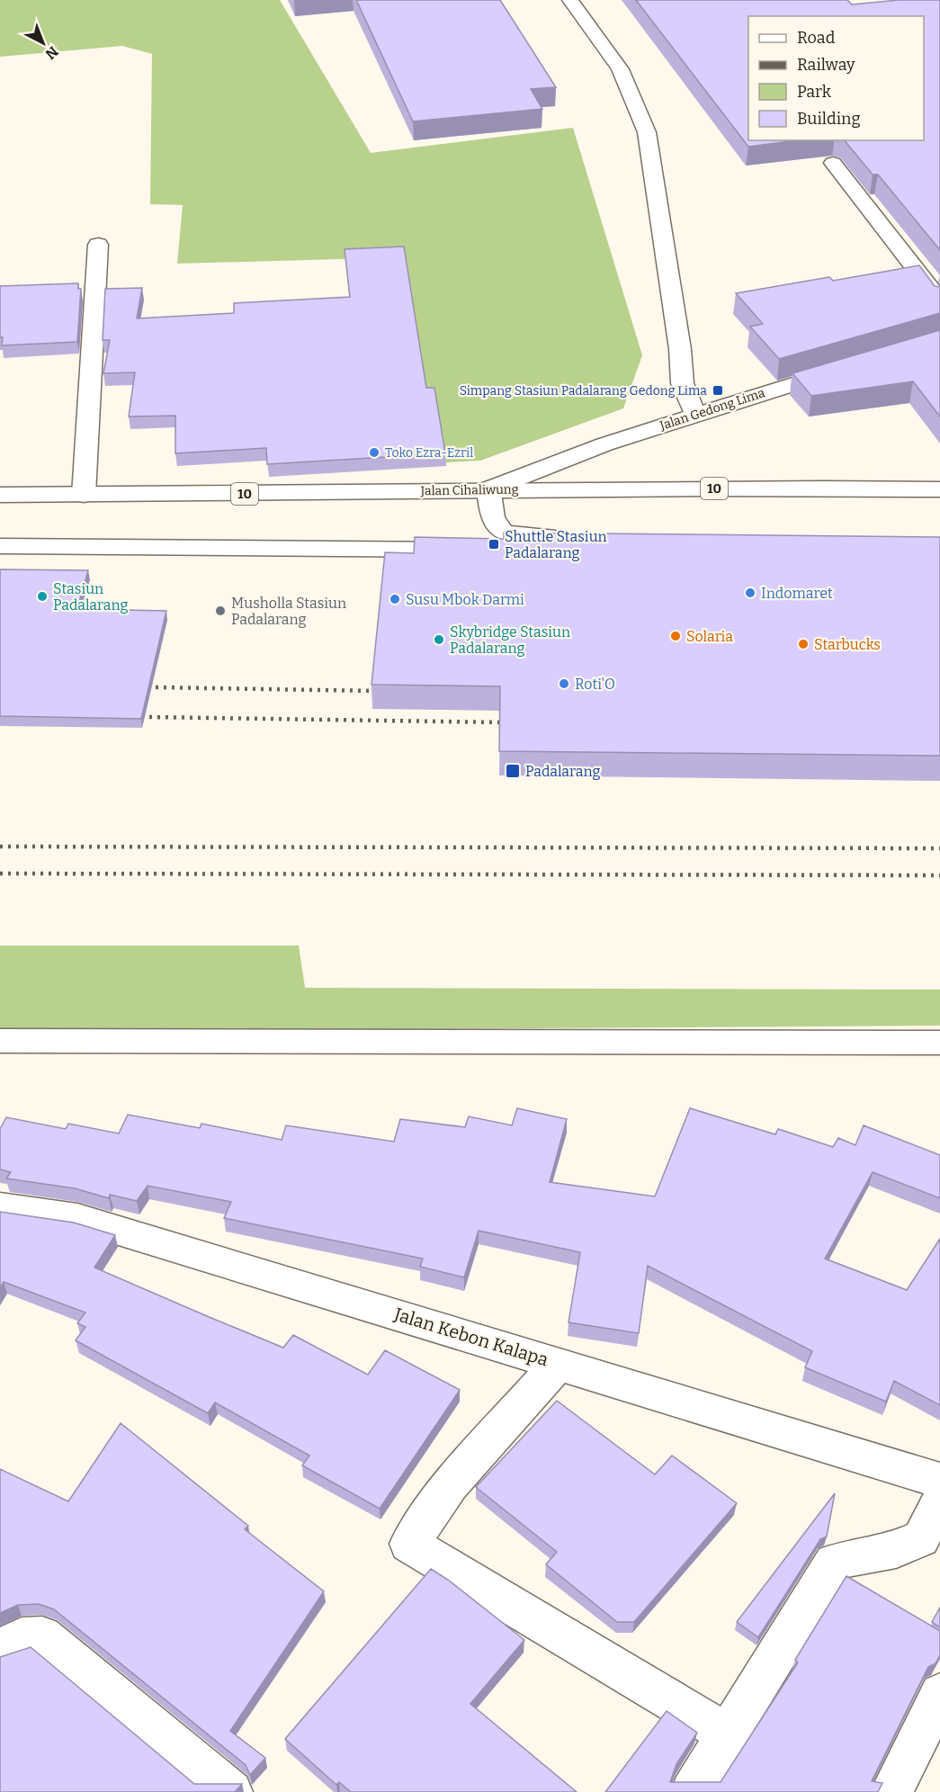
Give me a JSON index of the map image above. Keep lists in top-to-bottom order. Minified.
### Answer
{"streets":{"main road":["Jalan Gedong Lima","10","Jalan Cihaliwung","Jalan Kebon Kalapa"]},"crossings":[["Jalan Gedong Lima","Jalan Cihaliwung"]],"places":{"transit":["Simpang Stasiun Padalarang Gedong Lima","Shuttle Stasiun Padalarang","Padalarang"],"other":["Toko Ezra-Ezril","Indomaret","Stasiun Padalarang","Susu Mbok Darmi","Musholla Stasiun Padalarang","Solaria","Skybridge Stasiun Padalarang","Starbucks","Roti'O"]},"legend":["Road","Railway","Park","Building"],"north":"bottom right"}
